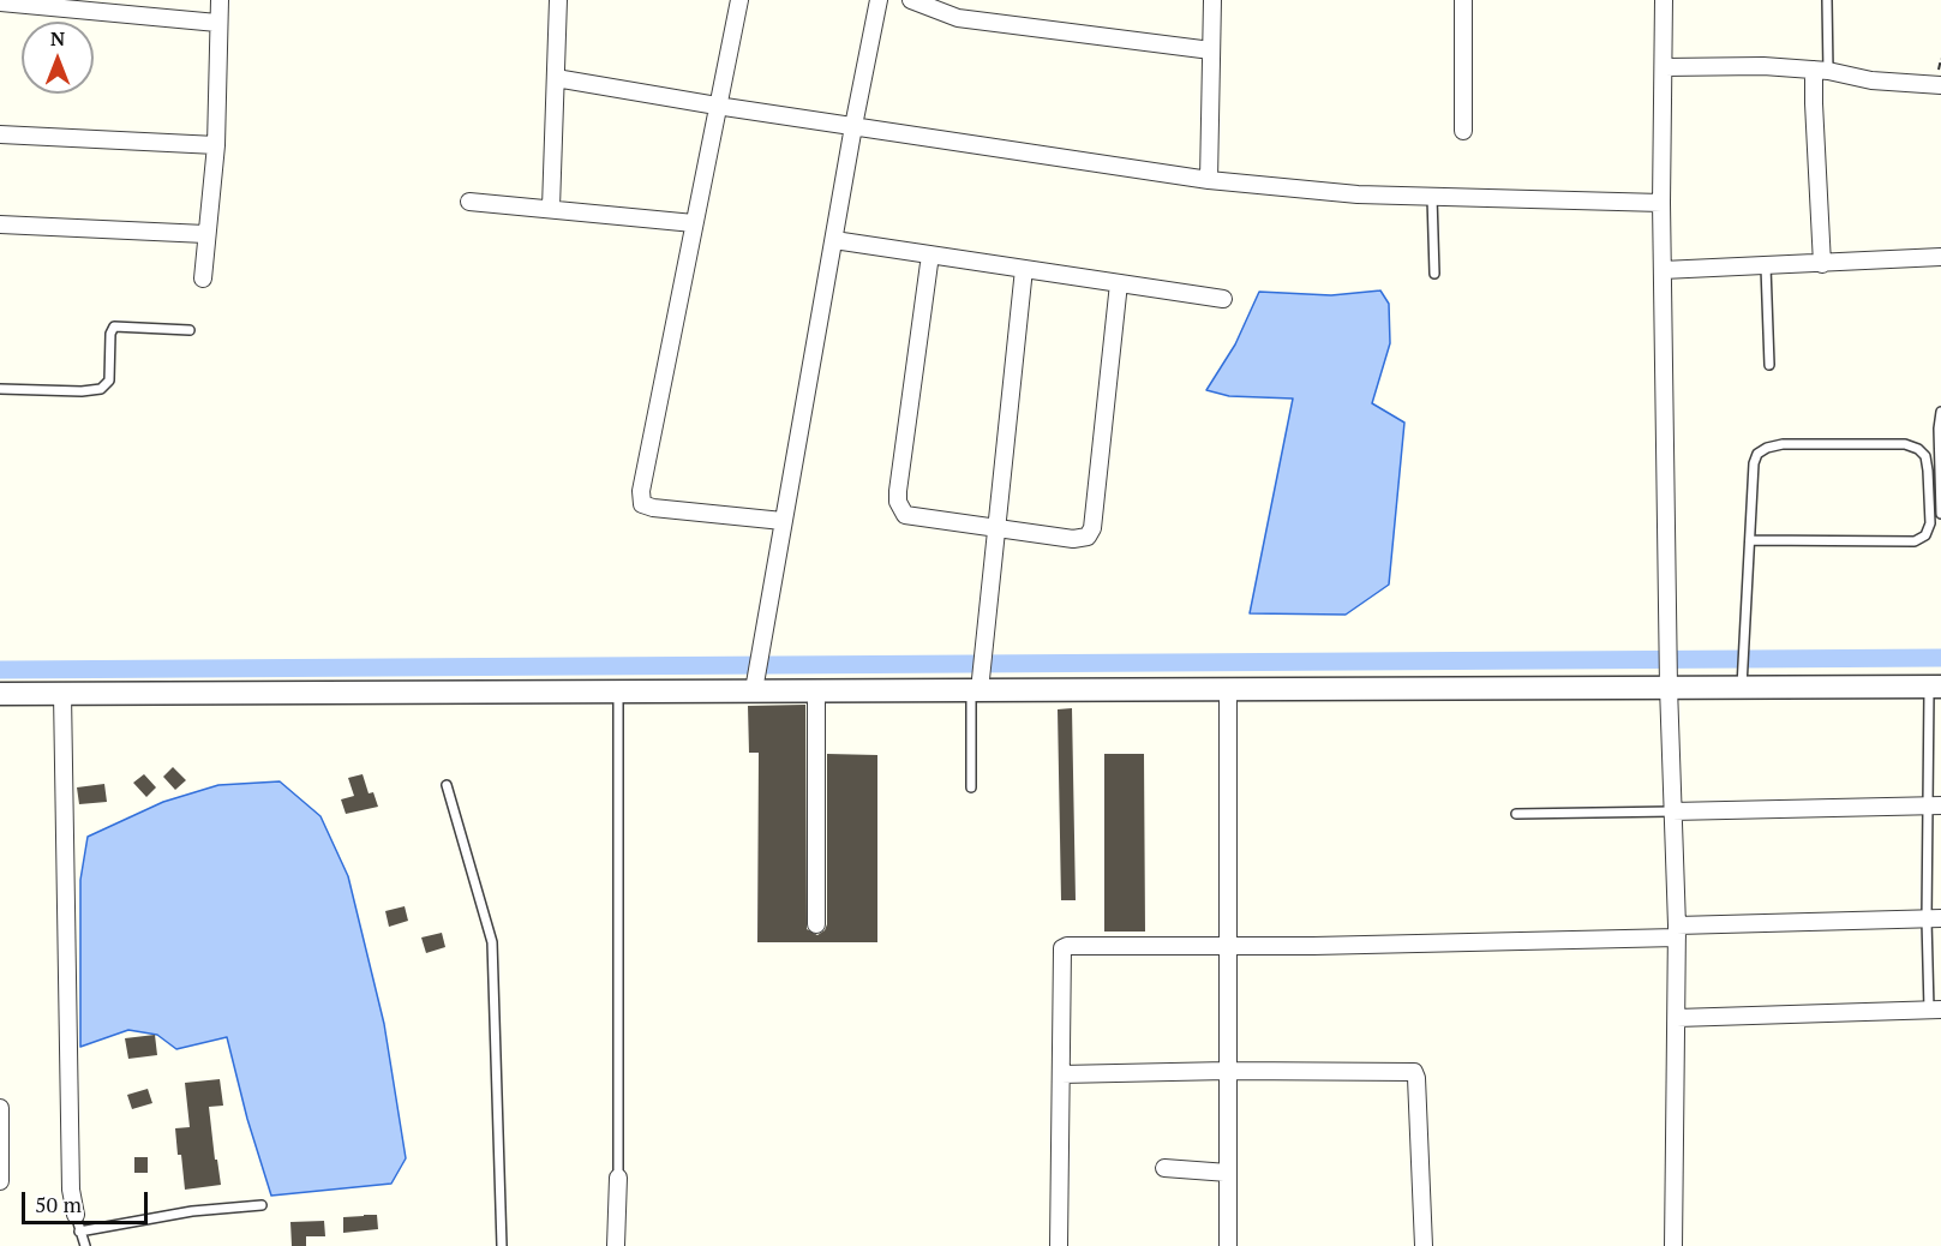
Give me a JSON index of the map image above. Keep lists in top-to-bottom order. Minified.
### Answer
{"scale_bar":"50 m","north":"top"}
